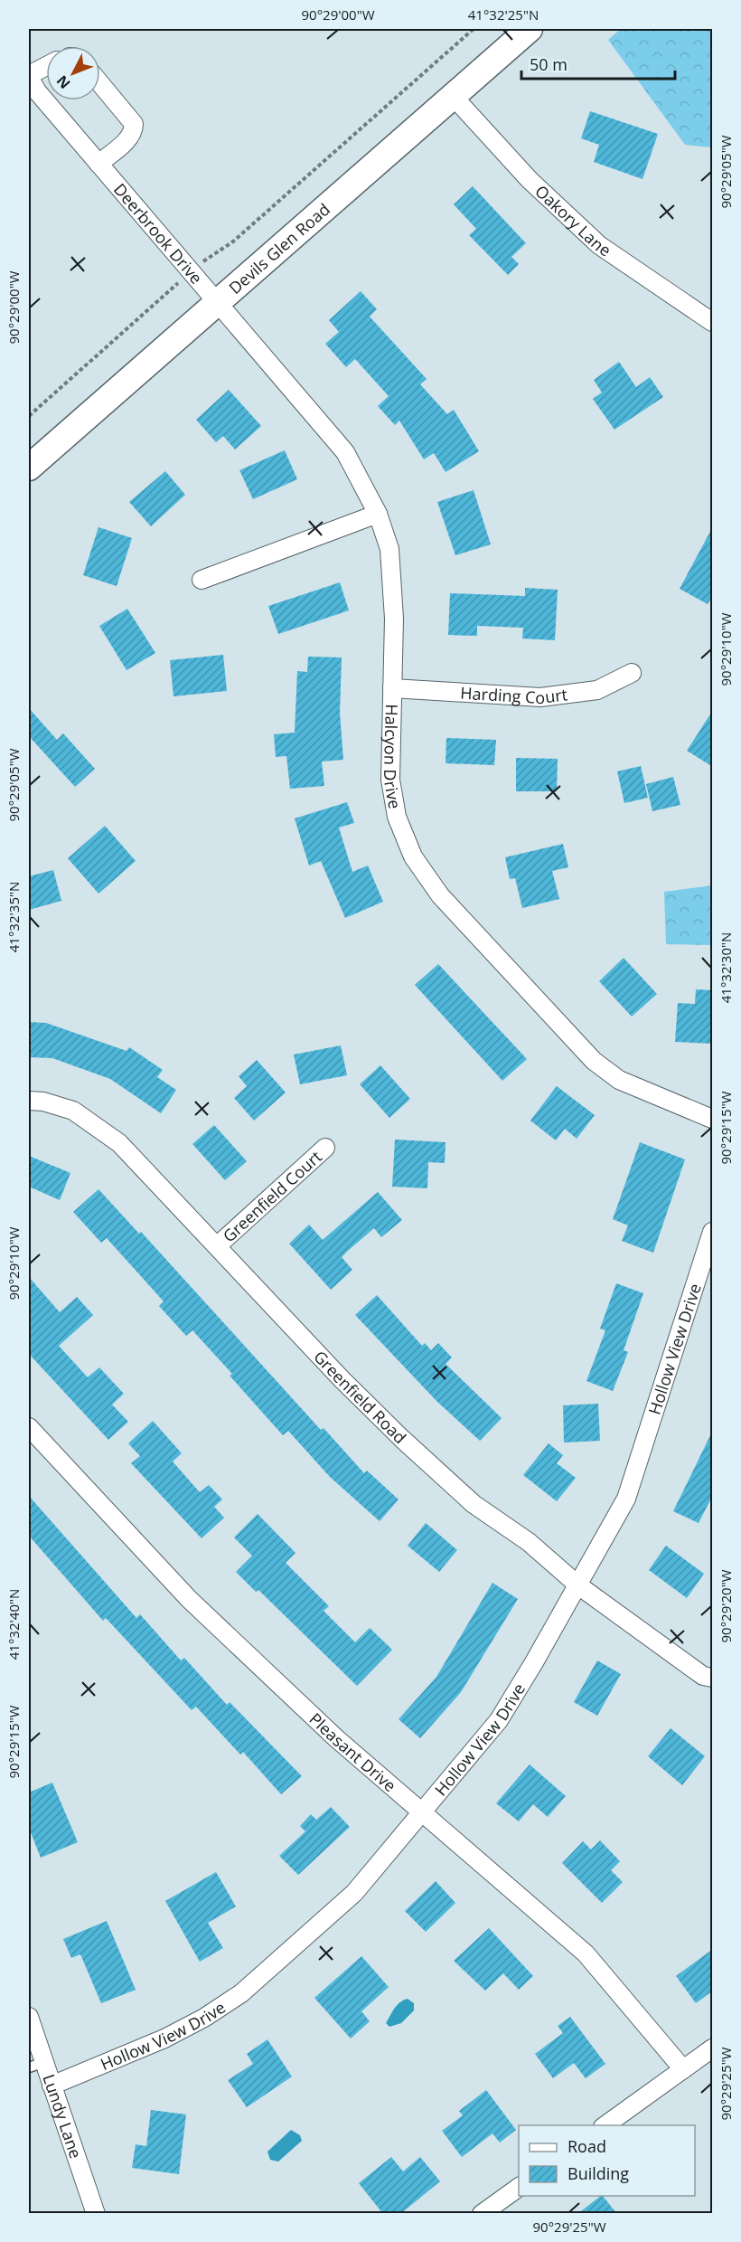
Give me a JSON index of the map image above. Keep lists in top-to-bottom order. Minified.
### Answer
{"streets":{"main road":["Devils Glen Road"],"street":["Oakory Lane","Deerbrook Drive","Harding Court","Halcyon Drive","Greenfield Court","Hollow View Drive","Greenfield Road","Pleasant Drive","Lundy Lane"]},"crossings":[["Oakory Lane","Devils Glen Road"],["Deerbrook Drive","Devils Glen Road"],["Deerbrook Drive","Halcyon Drive"],["Devils Glen Road","Halcyon Drive"],["Harding Court","Halcyon Drive"],["Greenfield Court","Greenfield Road"],["Hollow View Drive","Greenfield Road"],["Hollow View Drive","Pleasant Drive"],["Hollow View Drive","Lundy Lane"]],"legend":["Road","Building"],"scale_bar":"50 m","north":"bottom left","coordinates":["90°29'00\"W","41°32'25\"N","90°29'05\"W","90°29'10\"W","41°32'35\"N","41°32'30\"N","90°29'15\"W","90°29'20\"W","41°32'40\"N","90°29'25\"W"]}
